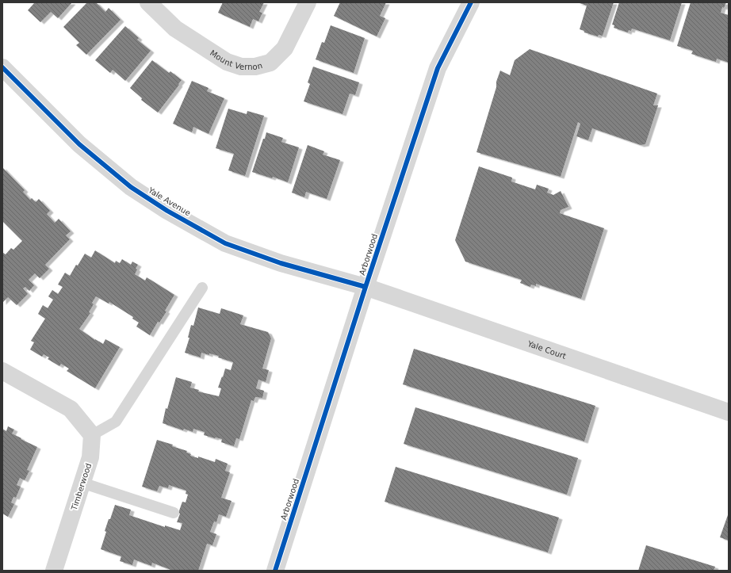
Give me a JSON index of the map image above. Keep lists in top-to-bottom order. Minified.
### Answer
{"streets":{"street":["Mount Vernon","Yale Avenue","Arborwood","Yale Court","Timberwood"]},"crossings":[["Yale Avenue","Arborwood"],["Yale Avenue","Yale Court"],["Arborwood","Yale Court"]]}
